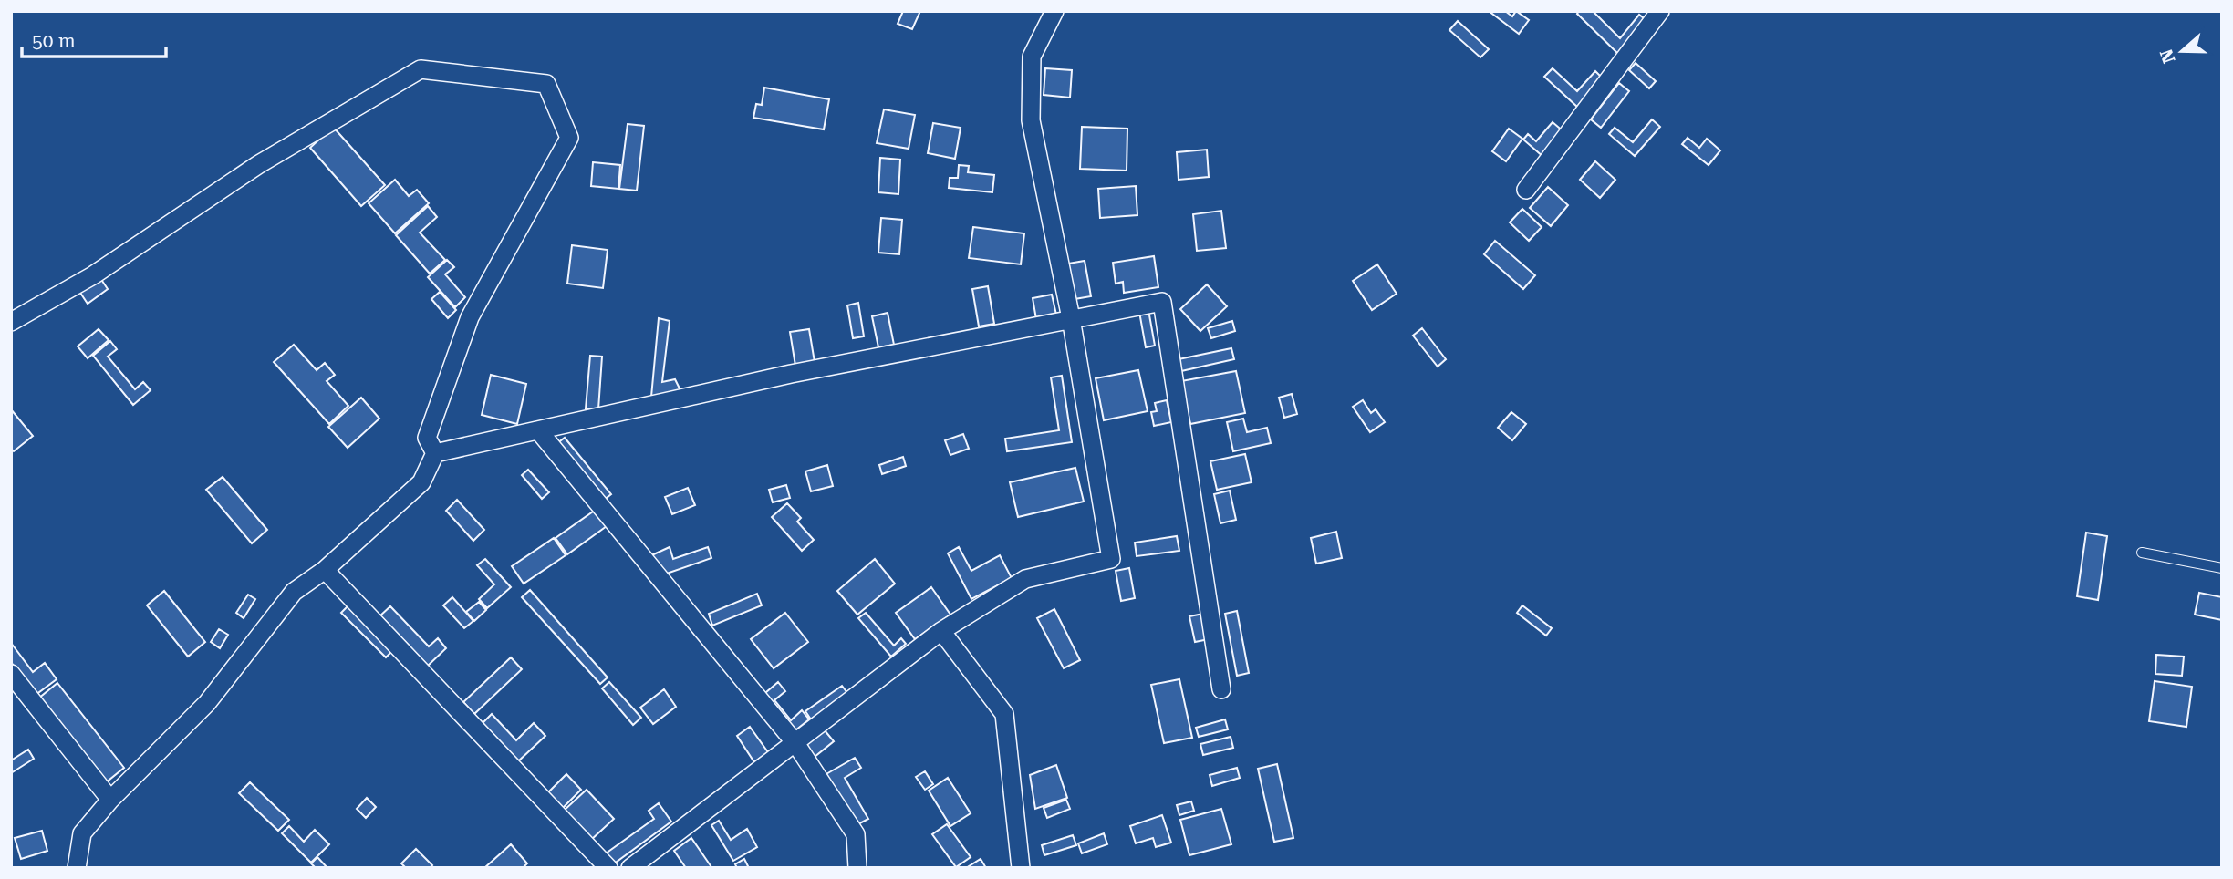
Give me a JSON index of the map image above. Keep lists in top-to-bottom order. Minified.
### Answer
{"scale_bar":"50 m","north":"left"}
